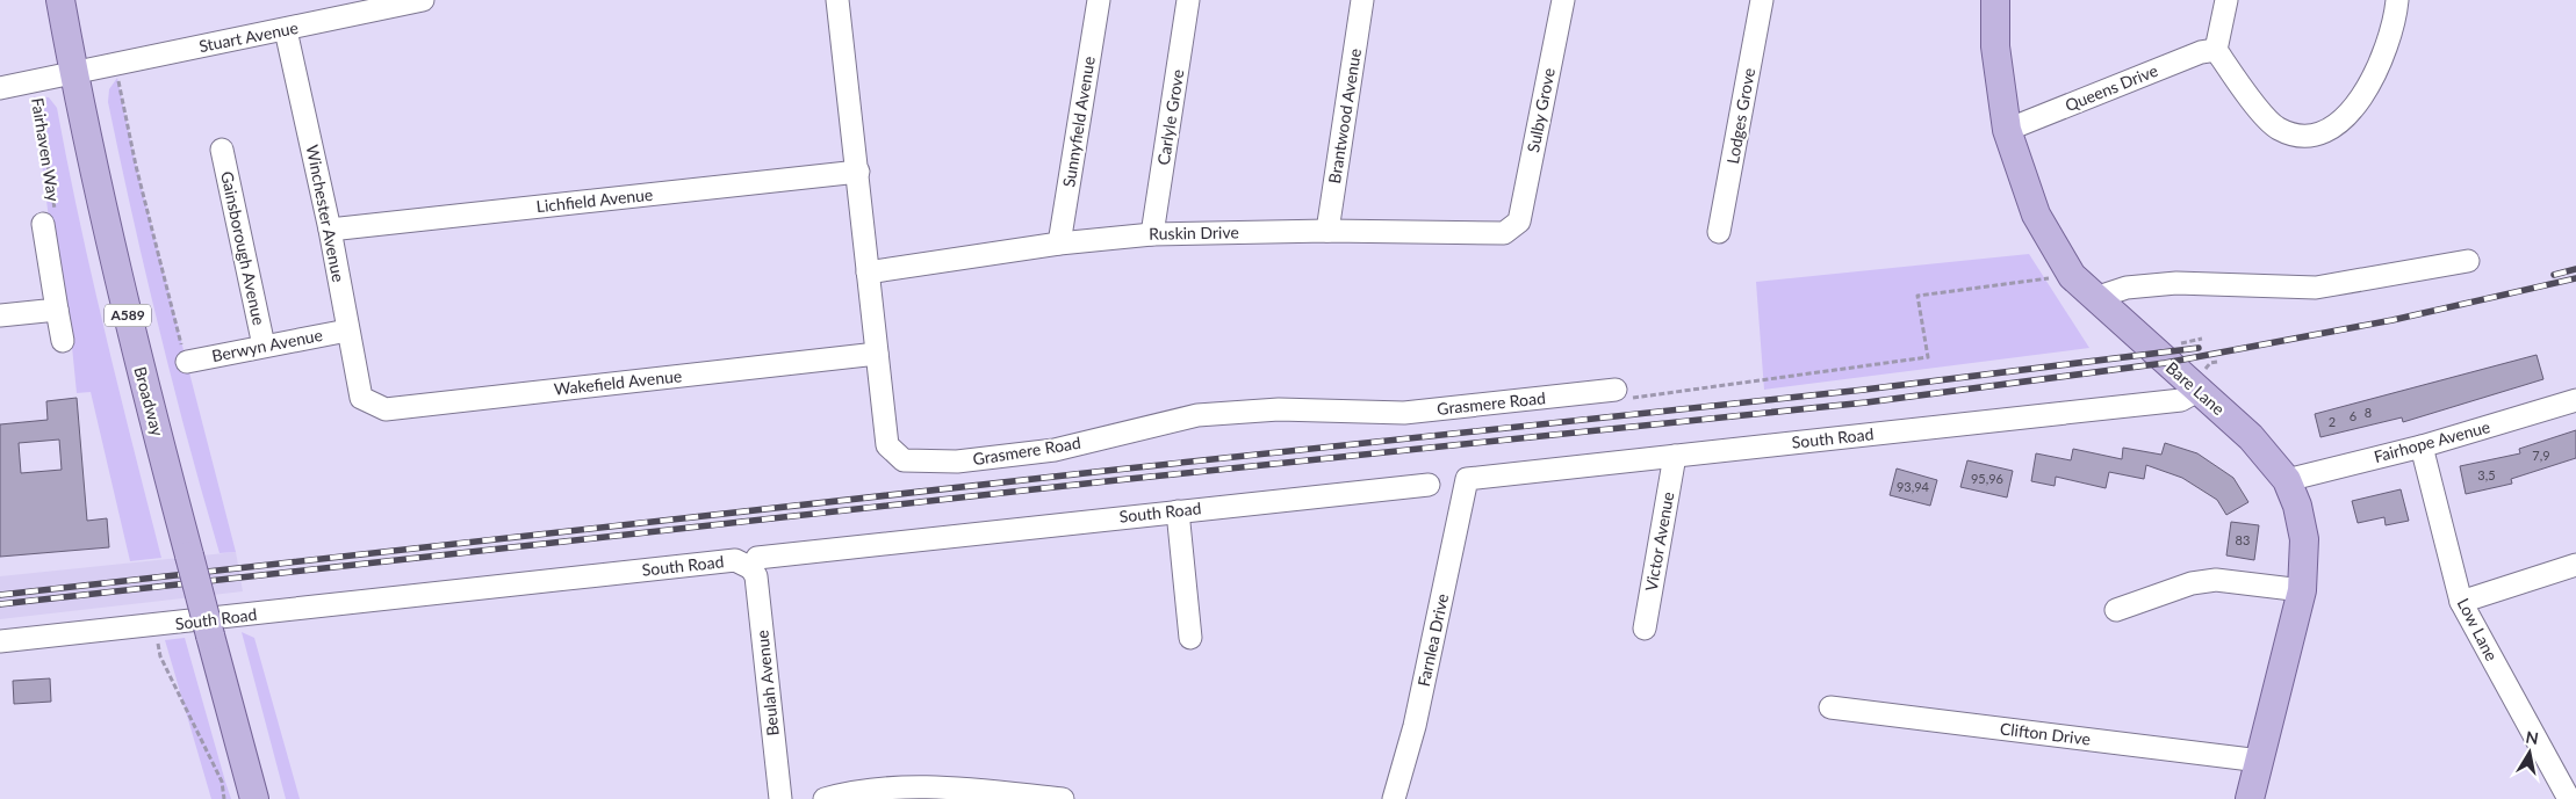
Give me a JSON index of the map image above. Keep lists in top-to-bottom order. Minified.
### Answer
{"streets":{"main road":["A589","Bare Lane","Broadway"],"street":["Stuart Avenue","Queens Drive","Sulby Grove","Brantwood Avenue","Lodges Grove","Carlyle Grove","Sunnyfield Avenue","Fairhaven Way","Lichfield Avenue","Winchester Avenue","Ruskin Drive","Gainsborough Avenue","Berwyn Avenue","Wakefield Avenue","Grasmere Road","South Road","Fairhope Avenue","Victor Avenue","Low Lane","Farnlea Drive","Beulah Avenue","Clifton Drive"]},"crossings":[["Stuart Avenue","Fairhaven Way"],["Stuart Avenue","Winchester Avenue"],["Stuart Avenue","Broadway"],["Queens Drive","Bare Lane"],["Sulby Grove","Ruskin Drive"],["Brantwood Avenue","Ruskin Drive"],["Carlyle Grove","Ruskin Drive"],["Sunnyfield Avenue","Ruskin Drive"],["Lichfield Avenue","Winchester Avenue"],["Lichfield Avenue","Grasmere Road"],["Winchester Avenue","Berwyn Avenue"],["Winchester Avenue","Wakefield Avenue"],["Ruskin Drive","Grasmere Road"],["Gainsborough Avenue","Berwyn Avenue"],["Wakefield Avenue","Grasmere Road"],["Bare Lane","South Road"],["Bare Lane","Fairhope Avenue"],["Bare Lane","Clifton Drive"],["South Road","Victor Avenue"],["South Road","Farnlea Drive"],["South Road","Beulah Avenue"],["Fairhope Avenue","Low Lane"]],"house_numbers":["8","6","2","7,9","3,5","95,96","93,94","83"],"north":"top"}
